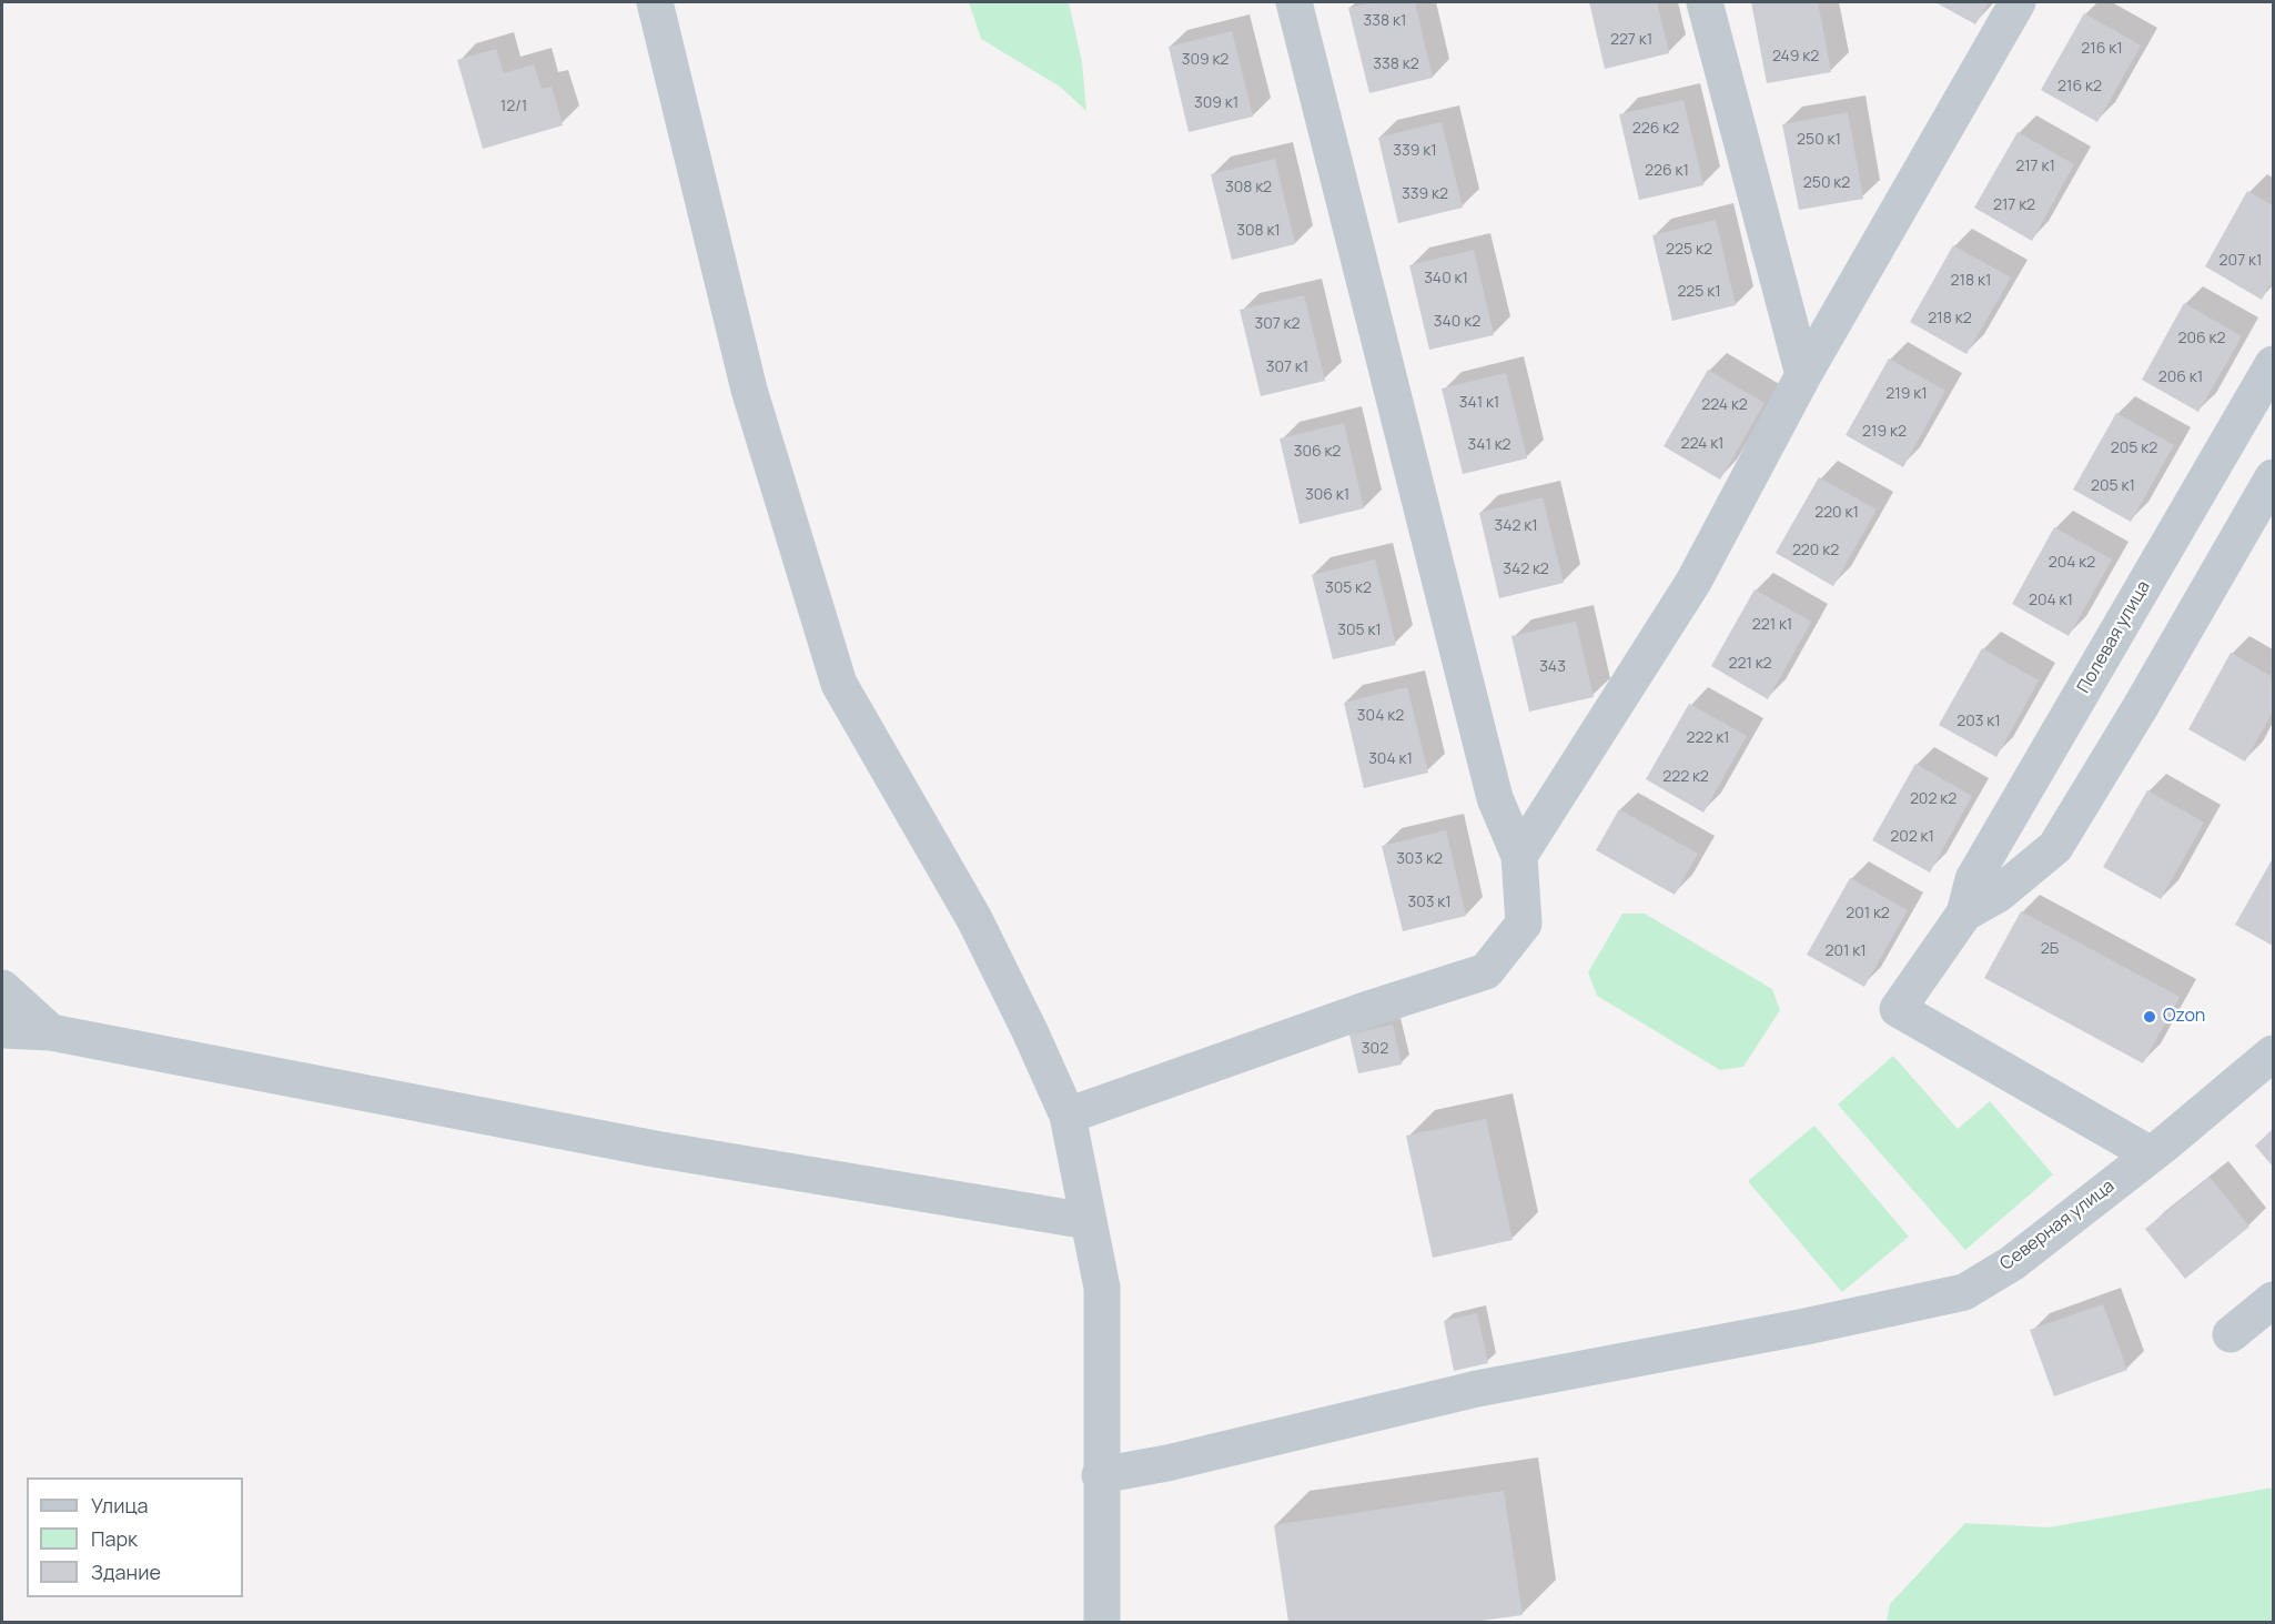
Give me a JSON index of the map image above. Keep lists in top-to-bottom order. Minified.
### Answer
{"streets":{"street":["Полевая улица","Северная улица"]},"crossings":[["Полевая улица","Северная улица"]],"places":["Ozon"],"house_numbers":["338 к1","227 к1","216 к1","249 к2","309 к2","338 к2","216 к2","309 к1","12/1","226 к2","250 к1","339 к1","217 к1","226 к1","250 к2","308 к2","339 к2","217 к2","308 к1","225 к2","207 к1","340 к1","218 к1","225 к1","218 к2","340 к2","307 к2","206 к2","307 к1","206 к1","219 к1","341 к1","224 к2","219 к2","224 к1","341 к2","205 к2","306 к2","205 к1","306 к1","220 к1","342 к1","220 к2","204 к2","342 к2","305 к2","204 к1","221 к1","305 к1","221 к2","343","304 к2","203 к1","222 к1","304 к1","222 к2","202 к2","202 к1","303 к2","303 к1","201 к2","2Б","201 к1","302"],"legend":["Улица","Парк","Здание"]}
